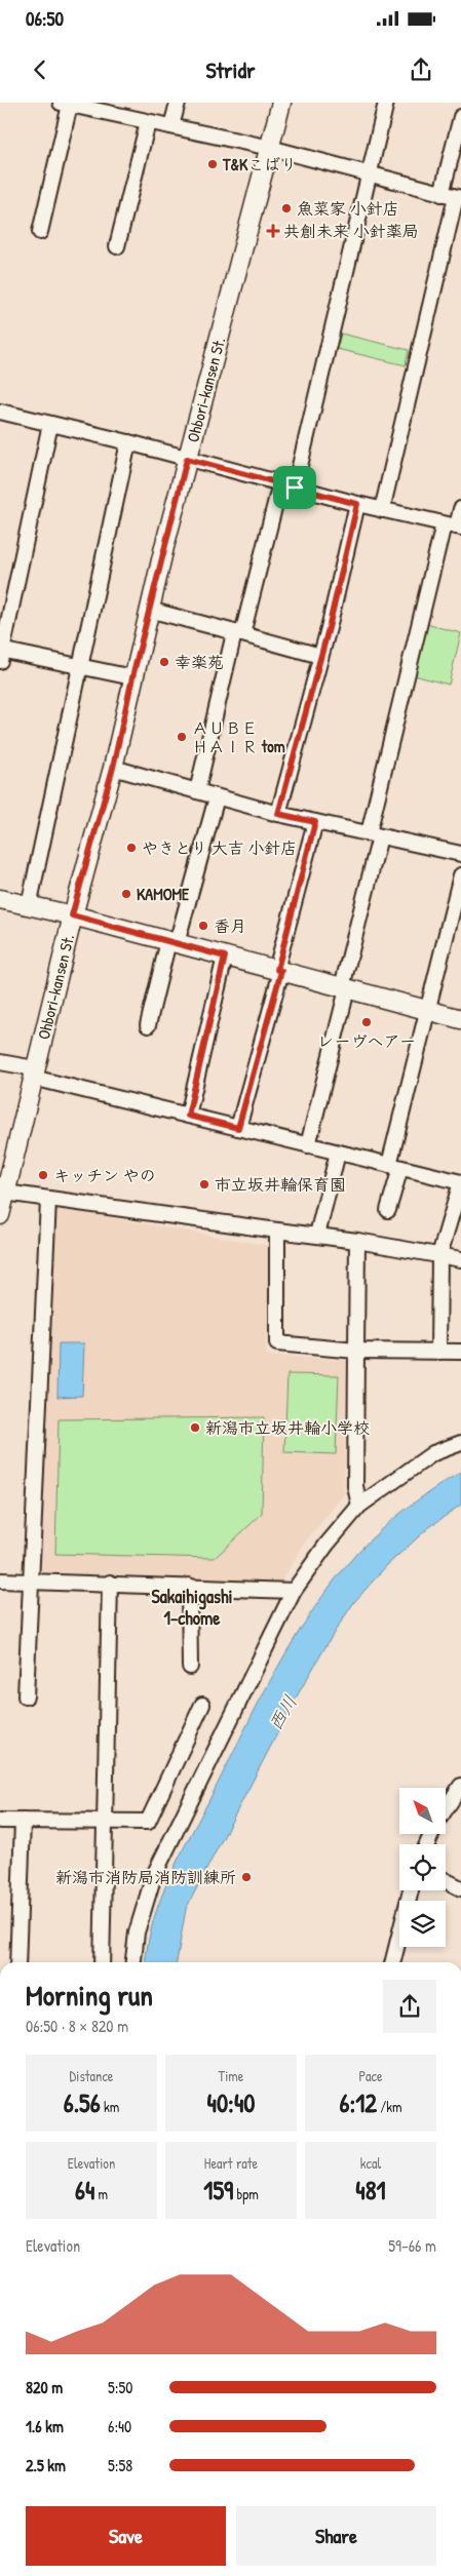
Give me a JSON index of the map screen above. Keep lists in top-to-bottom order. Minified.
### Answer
{"streets":{"street":["Ohbori-kansen St."]},"districts":["Sakaihigashi 1-chome"],"water":["西川"],"places":{"other":["T&Kこばり","魚菜家 小針店","幸楽苑","ＡＵＢＥ ＨＡＩＲ tom","やきとり 大吉 小針店","KAMOME","香月","レーヴヘアー","キッチン やの","市立坂井輪保育園","新潟市立坂井輪小学校","新潟市消防局消防訓練所"],"health":["共創未来 小針薬局"]},"north":"top left","page":{"status":"06:50","header":"Stridr","heading":["Morning run","06:50 · 8 × 820 m"],"stats":[["Distance","6.56 km"],["Time","40:40"],["Pace","6:12 /km"],["Elevation","64 m"],["Heart rate","159 bpm"],["kcal","481"]],"chart":["Elevation","59–66 m"],"list":[{"name":"820 m","note":"5:50"},{"name":"1.6 km","note":"6:40"},{"name":"2.5 km","note":"5:58"}],"buttons":["Save","Share"]}}
